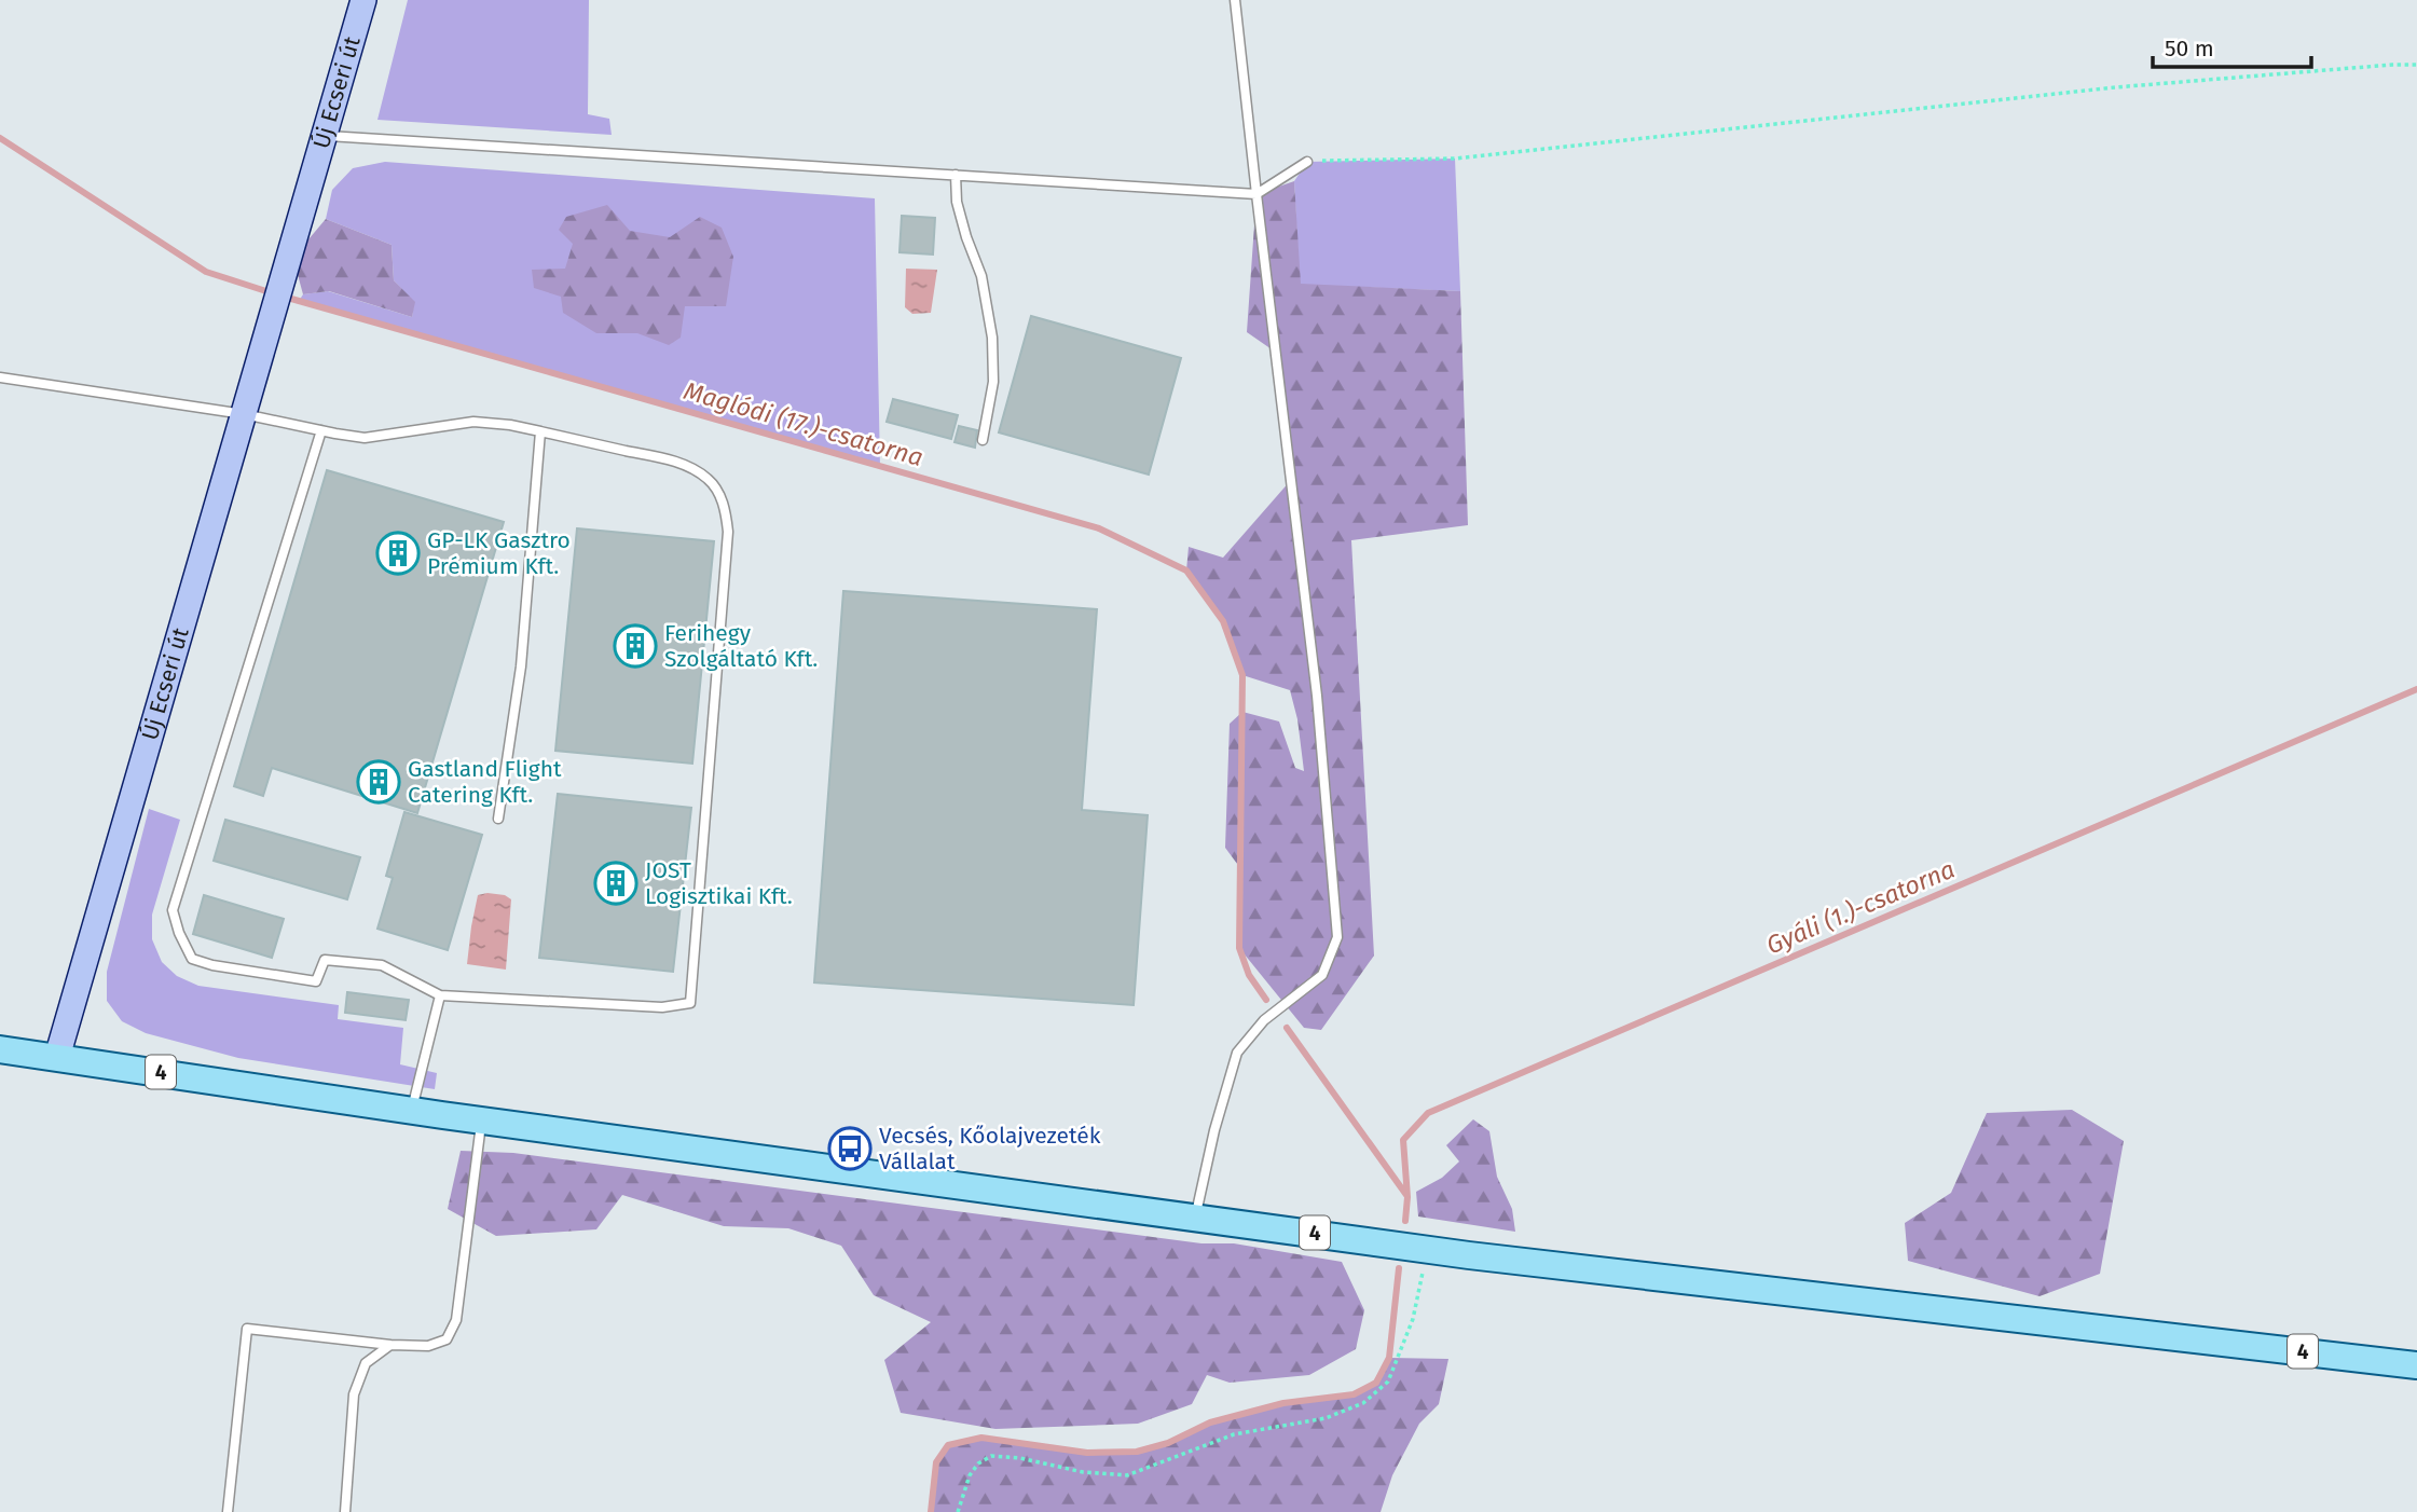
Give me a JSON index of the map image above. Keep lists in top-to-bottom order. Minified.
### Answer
{"streets":{"main road":["Új Ecseri út","4"]},"crossings":[["Új Ecseri út","4"]],"water":["Maglódi (17.)-csatorna","Gyáli (1.)-csatorna"],"places":{"building":["GP-LK Gasztro Prémium Kft.","Ferihegy Szolgáltató Kft.","Gastland Flight Catering Kft.","JOST Logisztikai Kft."],"bus stop":["Vecsés, Kőolajvezeték Vállalat"]},"scale_bar":"50 m"}
